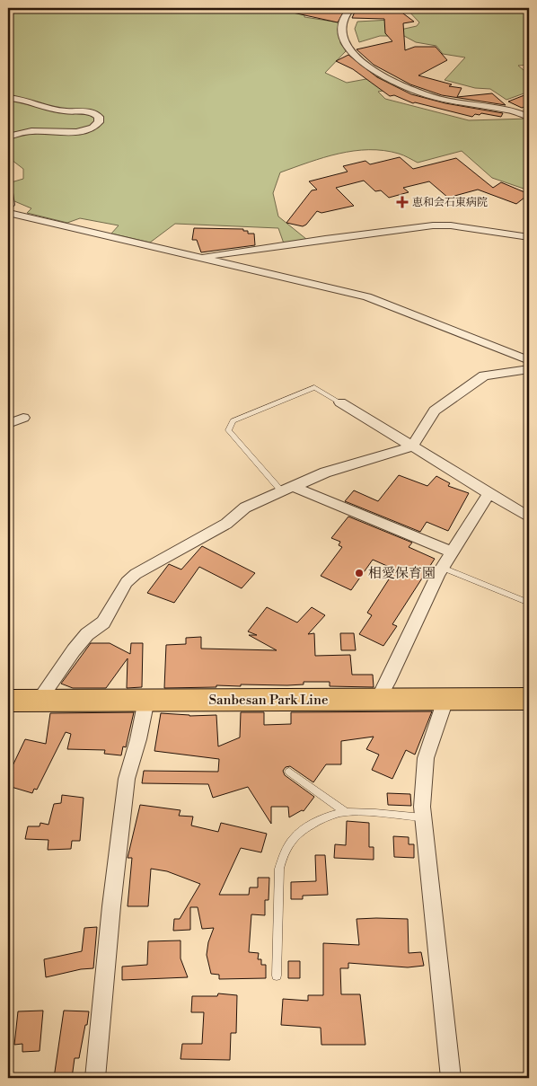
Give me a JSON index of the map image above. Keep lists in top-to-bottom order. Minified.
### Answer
{"streets":{"main road":["Sanbesan Park Line"]},"places":{"health":["恵和会石東病院"],"other":["相愛保育園"]}}
